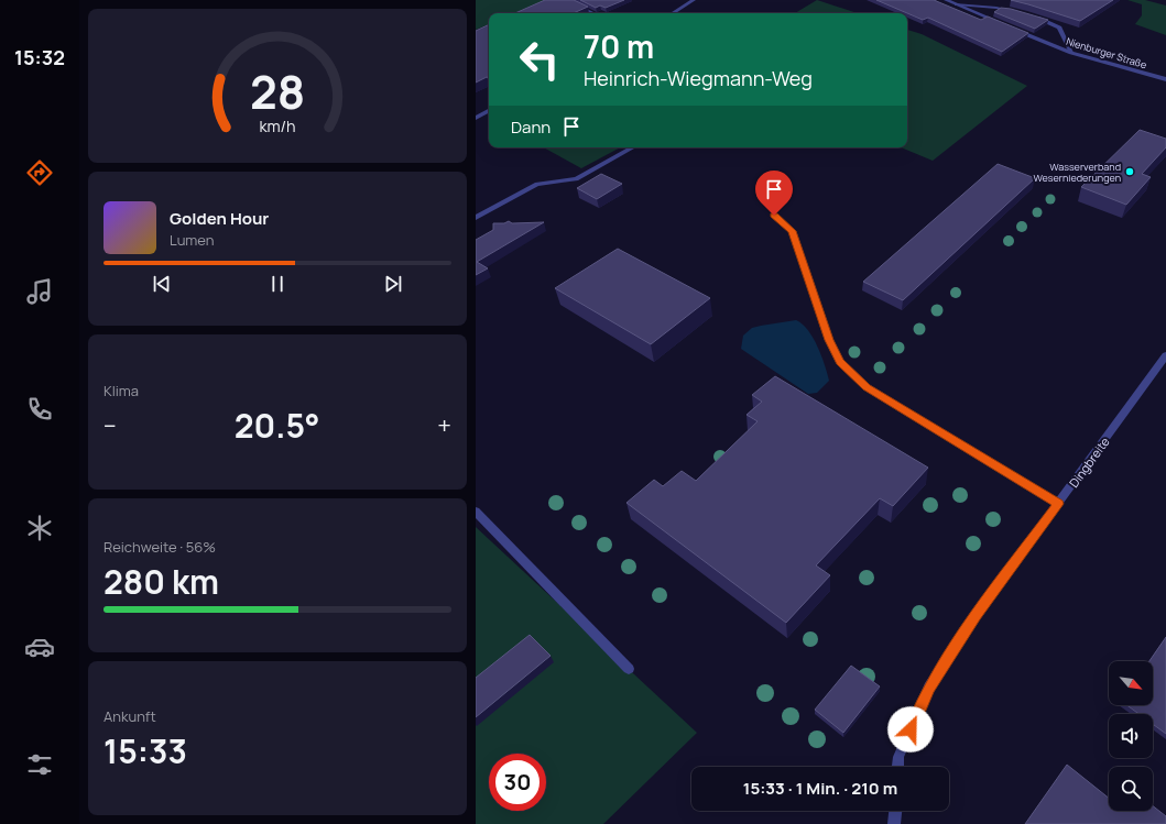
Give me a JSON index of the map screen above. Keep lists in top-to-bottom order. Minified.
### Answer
{"streets":{"street":["Nienburger Straße","Dingbreite"]},"places":["Wasserverband Weserniederungen"],"north":"bottom right","page":{"tabs":"15:32","turn":["70 m","Heinrich-Wiegmann-Weg"],"then":"Dann","song":["Golden Hour","Lumen"],"tile":["Klima",["Reichweite · 56%","280 km"],["Ankunft","15:33"]],"heat":["−","20.5°","+"],"limit":"30","trip":"15:33 · 1 Min. · 210 m","gauge":["28","km/h"]}}
